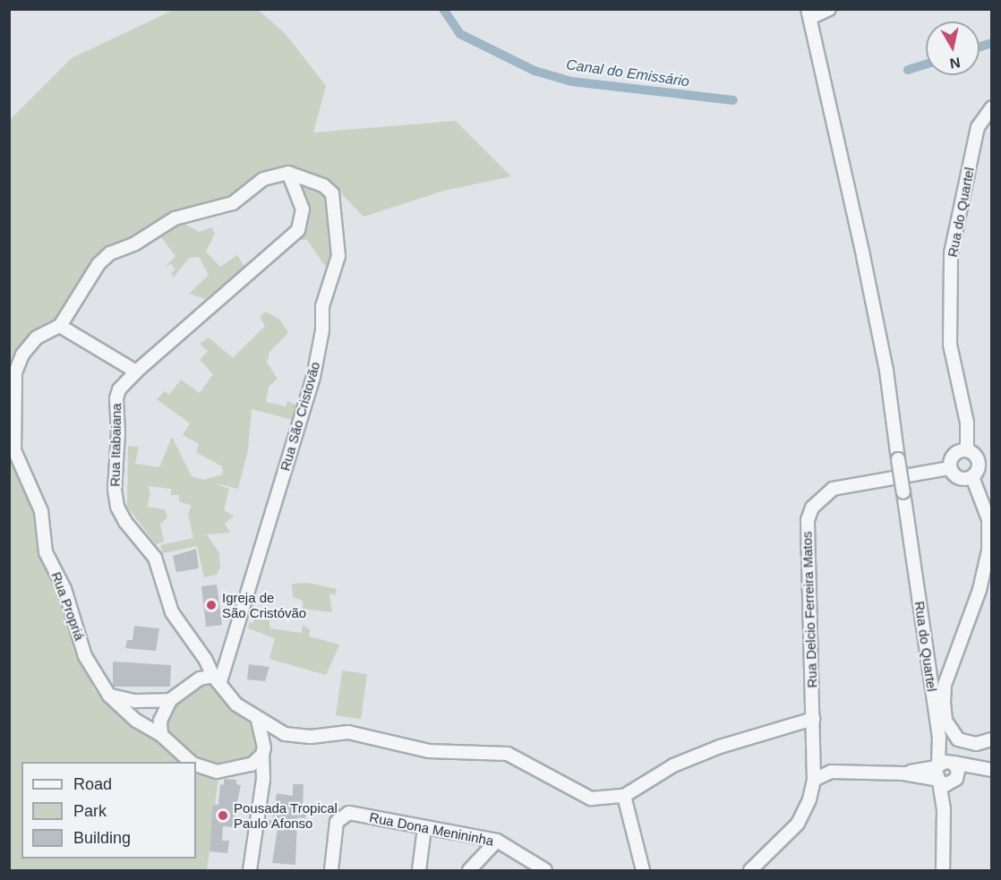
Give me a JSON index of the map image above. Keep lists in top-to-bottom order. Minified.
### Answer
{"streets":{"street":["Rua do Quartel","Rua São Cristovão","Rua Itabaiana","Rua Propriá","Rua Delcio Ferreira Matos","Rua Dona Menininha"]},"crossings":[["Rua do Quartel","Rua Delcio Ferreira Matos"],["Rua São Cristovão","Rua Itabaiana"]],"water":["Canal do Emissário"],"places":["Igreja de São Cristóvão","Pousada Tropical Paulo Afonso"],"legend":["Road","Park","Building"],"north":"bottom"}
